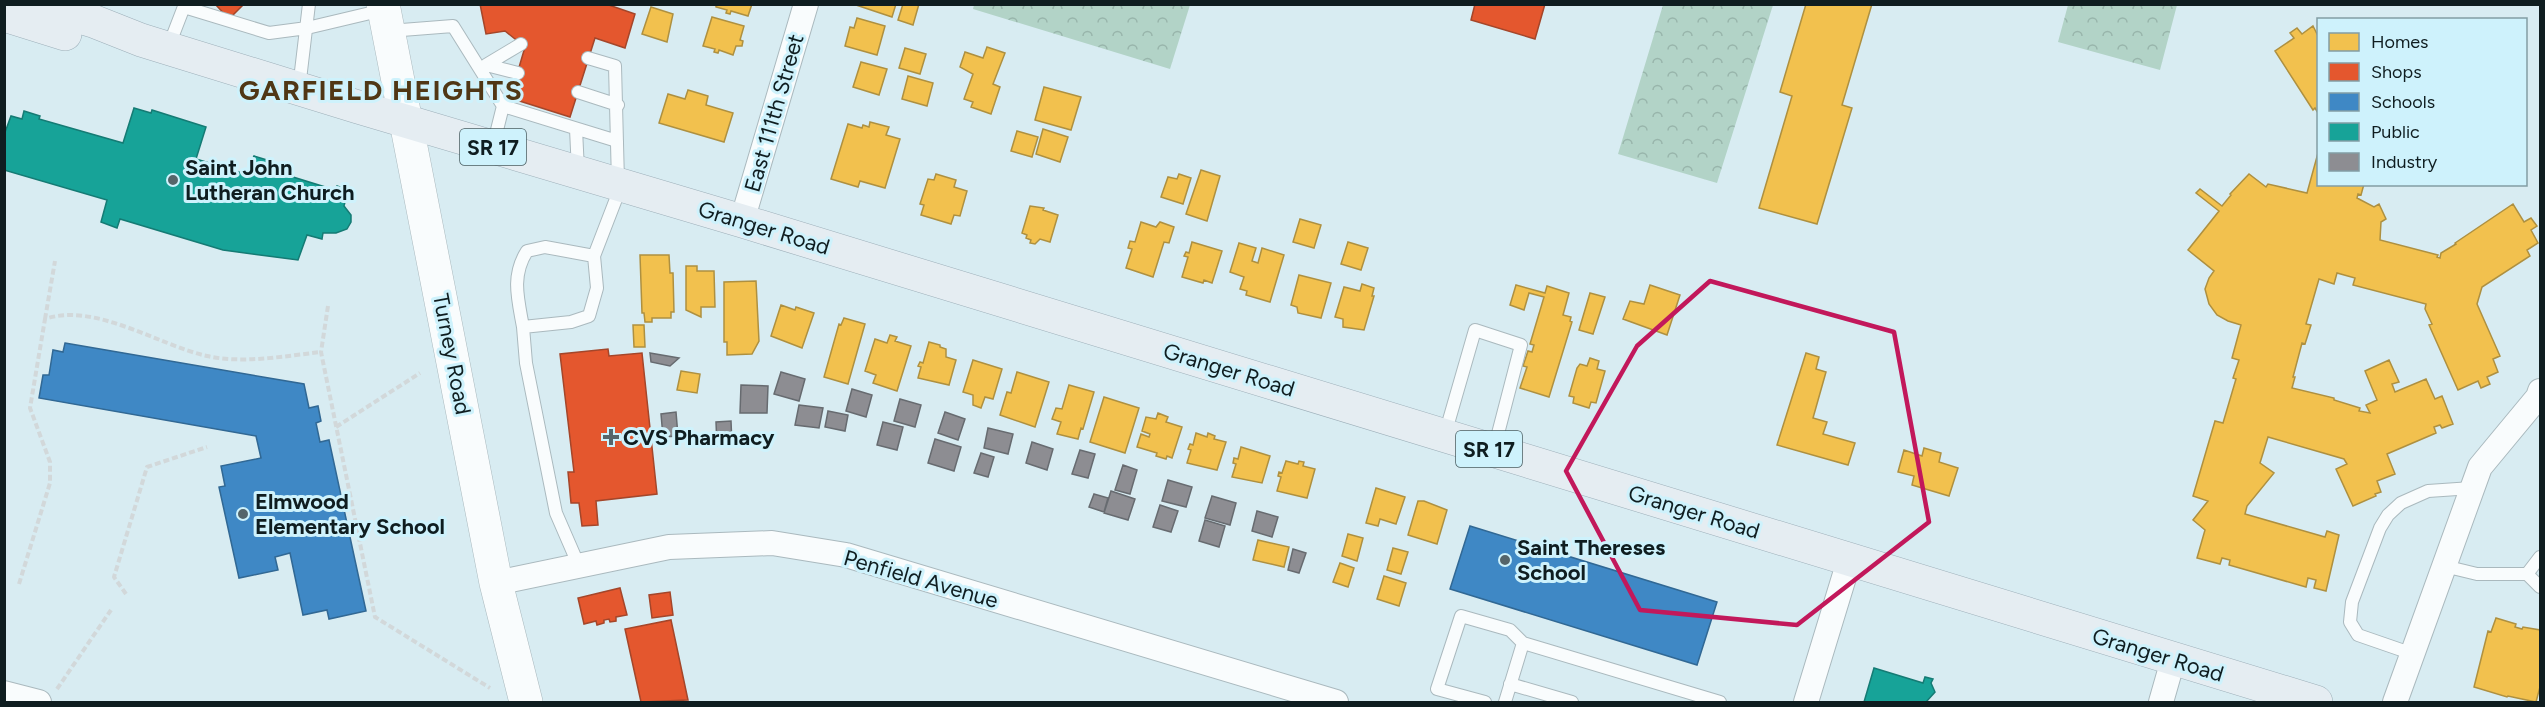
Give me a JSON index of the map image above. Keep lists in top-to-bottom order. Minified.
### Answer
{"streets":{"main road":["SR 17","Granger Road","Turney Road"],"street":["East 111th Street","Penfield Avenue"]},"crossings":[["East 111th Street","Granger Road"],["Granger Road","Turney Road"],["Turney Road","Penfield Avenue"]],"districts":["GARFIELD HEIGHTS"],"places":{"other":["Saint John Lutheran Church","Elmwood Elementary School","Saint Thereses School"],"health":["CVS Pharmacy"]},"legend":["Homes","Shops","Schools","Public","Industry"]}
